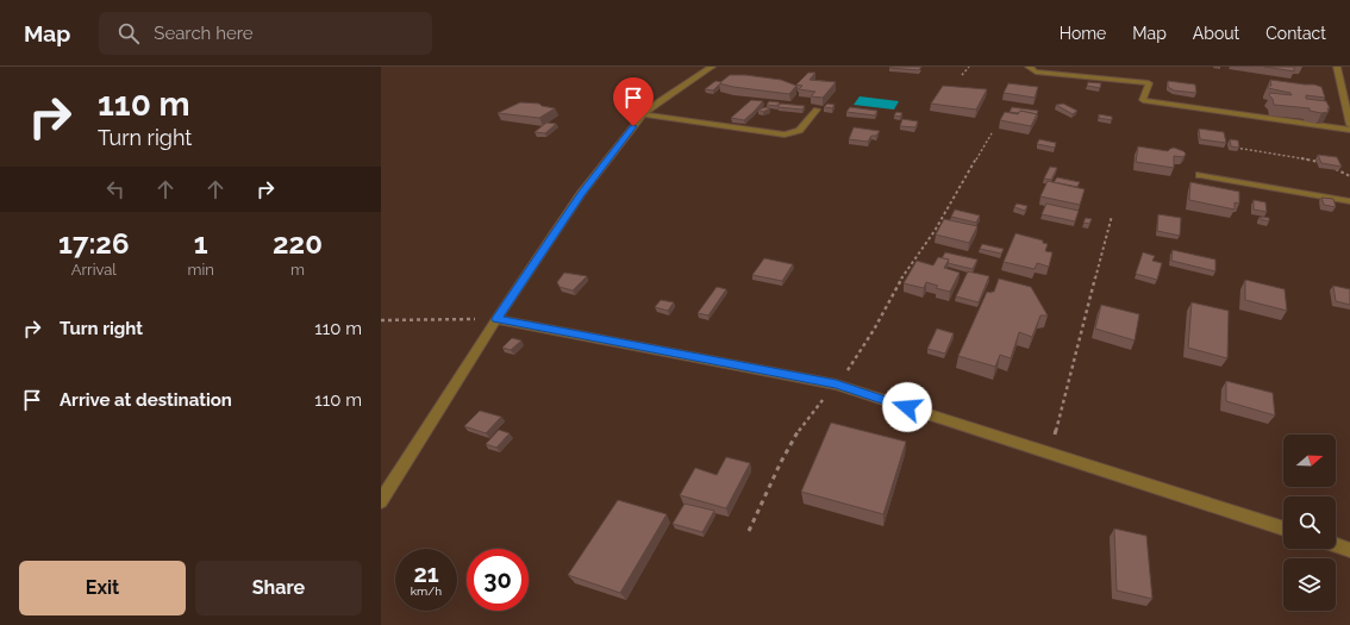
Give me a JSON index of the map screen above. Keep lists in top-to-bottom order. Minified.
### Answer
{"north":"right","page":{"header":"Map","search":"Search here","nav":["Home","Map","About","Contact"],"turn":["110 m","Turn right"],"eta":["17:26","Arrival","1","min","220","m"],"list":[{"name":"Turn right","value":"110 m"},{"name":"Arrive at destination","value":"110 m"}],"speed":"21 km/h","limit":"30","buttons":["Exit","Share"]}}
